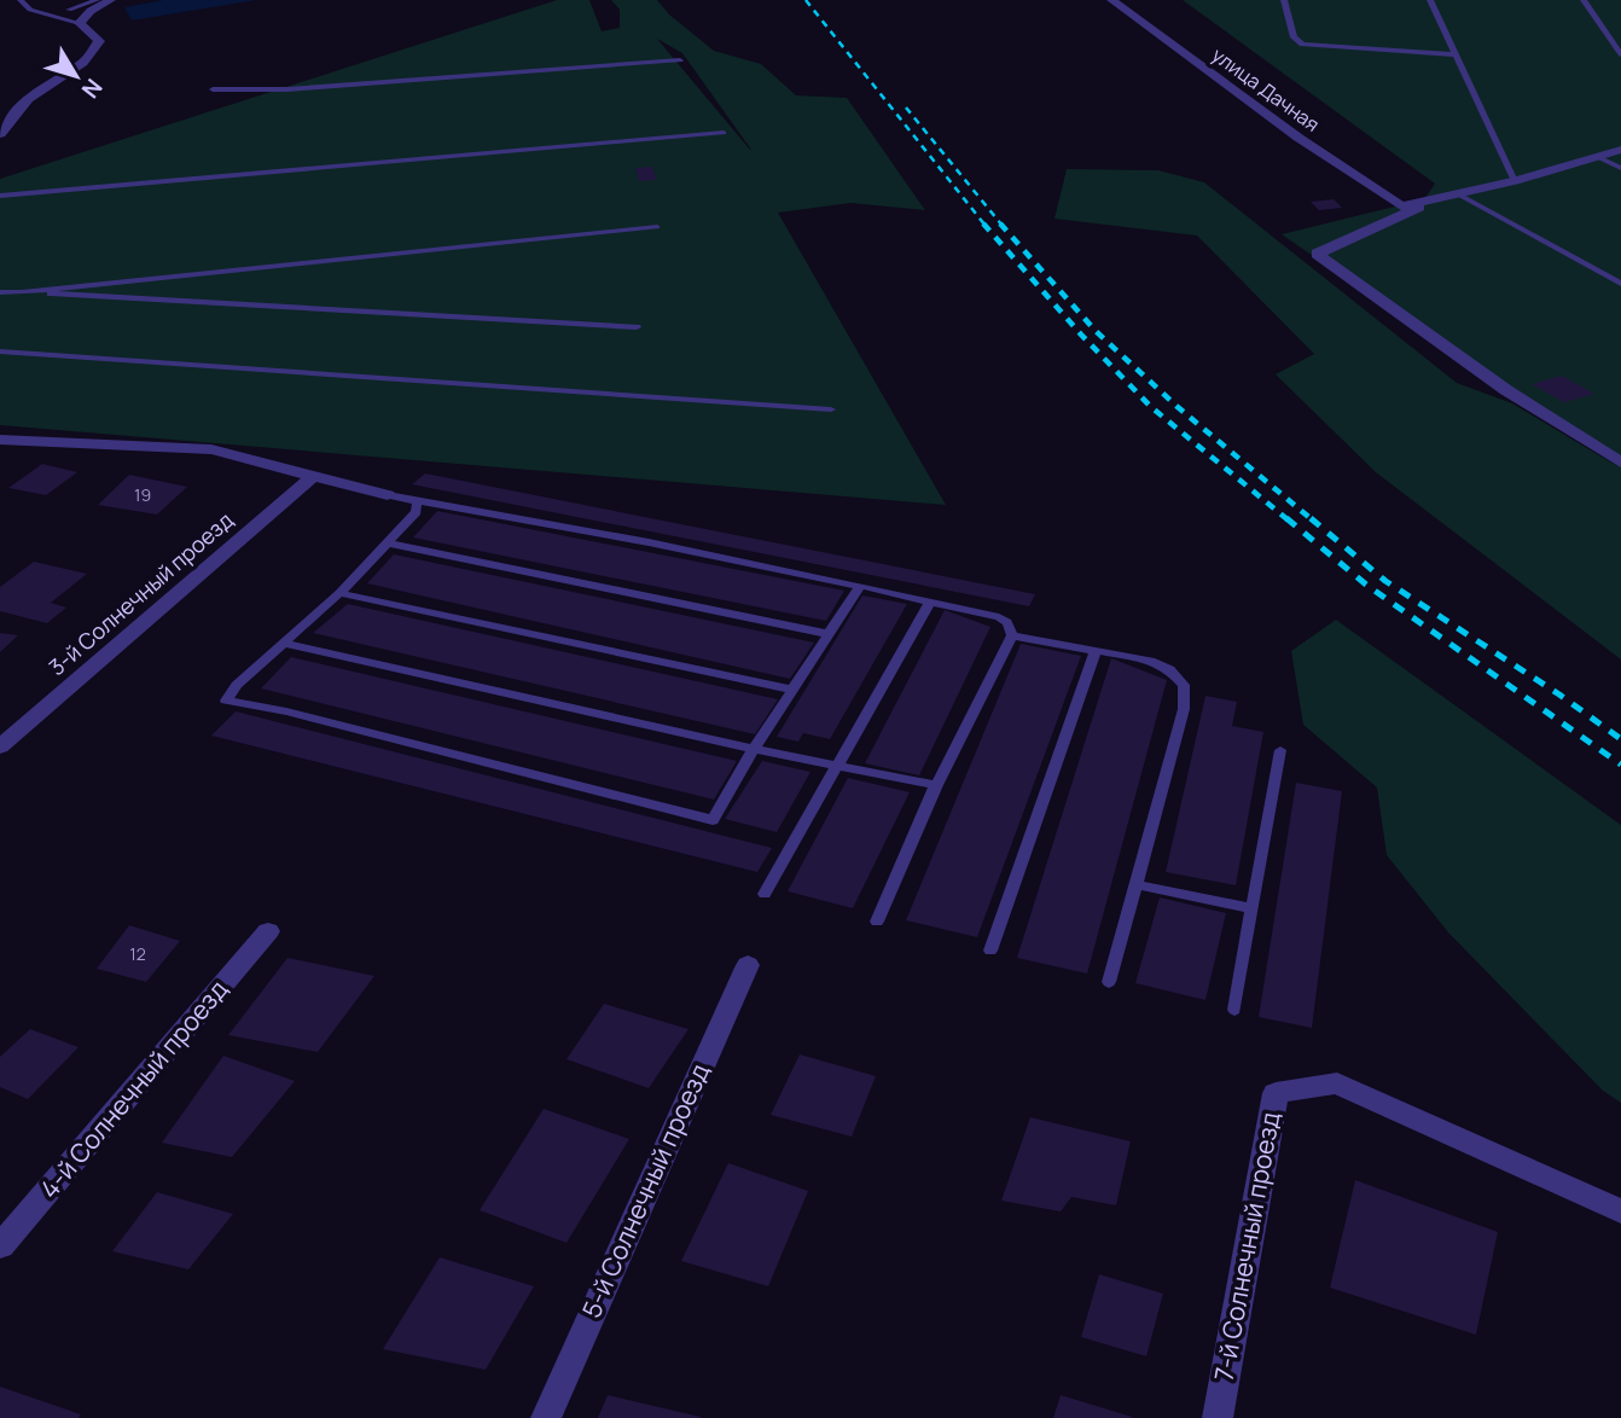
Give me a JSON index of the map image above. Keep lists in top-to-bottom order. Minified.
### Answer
{"streets":{"street":["улица Дачная","3-й Солнечный проезд","4-й Солнечный проезд","5-й Солнечный проезд","7-й Солнечный проезд"]},"house_numbers":["19","12"],"north":"bottom right"}
